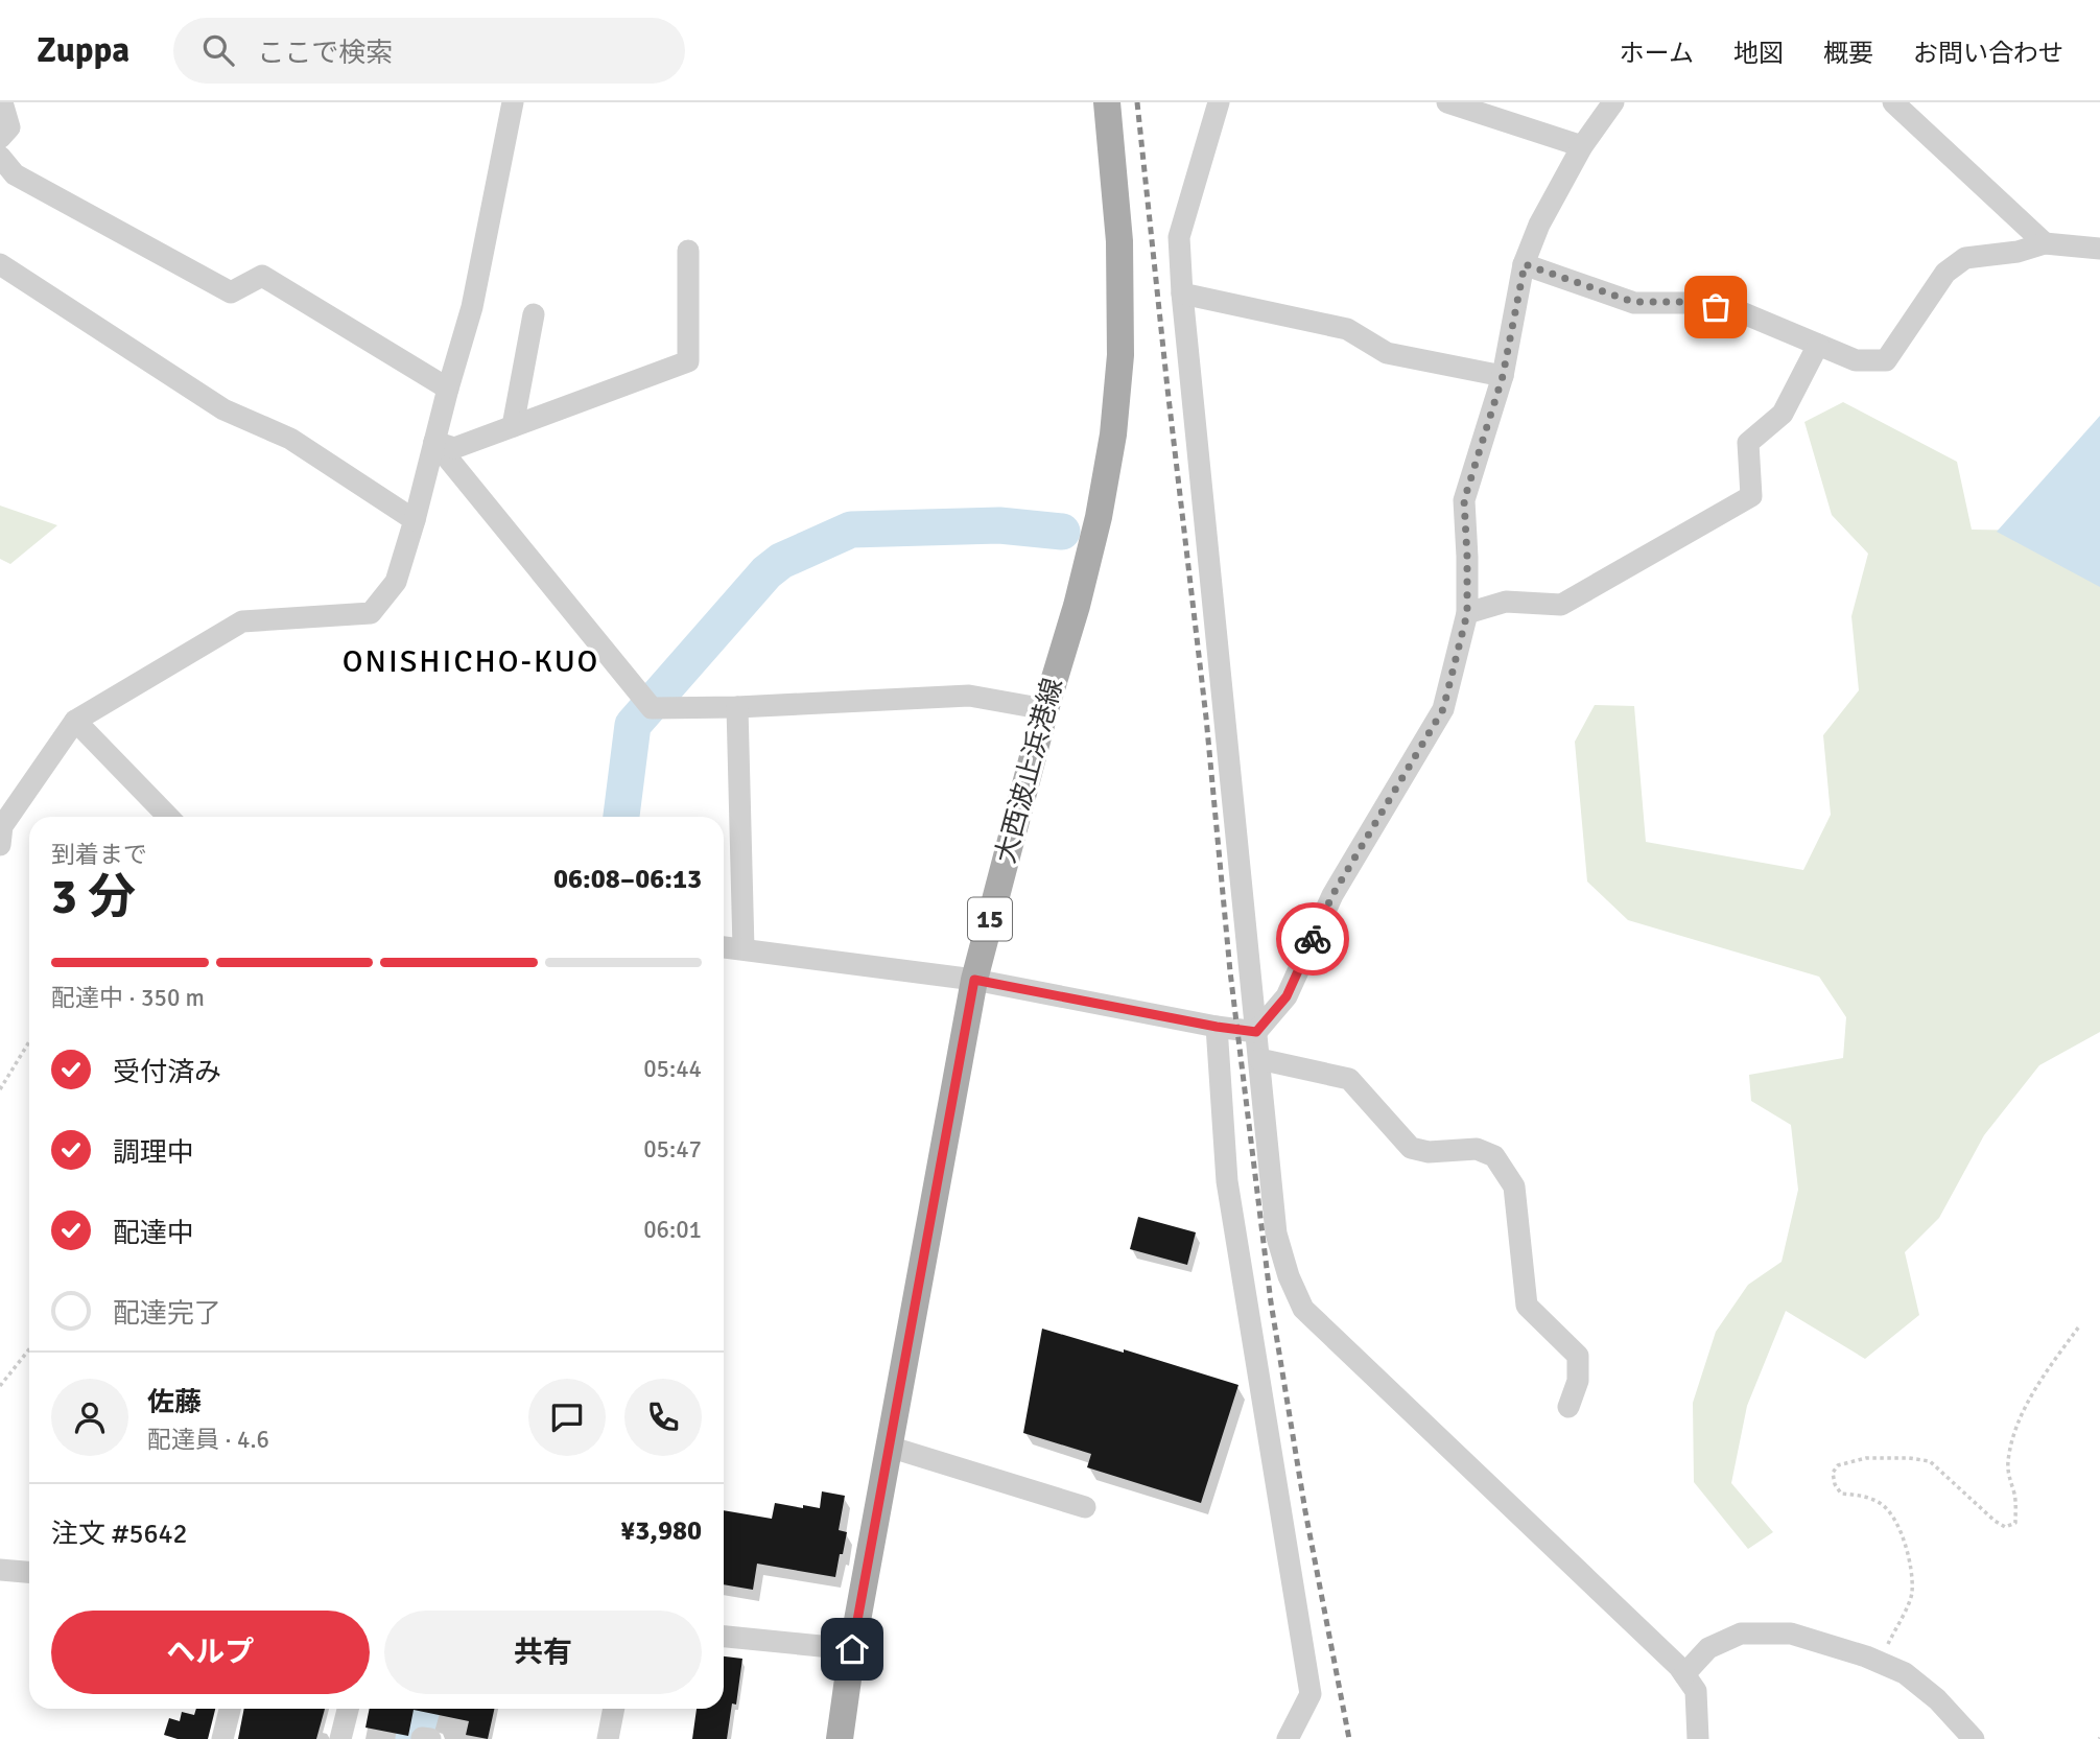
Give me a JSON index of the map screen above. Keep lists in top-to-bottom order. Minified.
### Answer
{"streets":{"main road":["大西波止浜港線","15"]},"districts":["ONISHICHO-KUO"],"page":{"header":"Zuppa","search":"ここで検索","nav":["ホーム","地図","概要","お問い合わせ"],"heading":["3 分","到着まで","06:08–06:13"],"panel":["佐藤","配達員 · 4.6","注文 #5642","¥3,980"],"bar":"配達中 · 350 m","list":[["受付済み","05:44"],["調理中","05:47"],["配達中","06:01"],"配達完了"],"buttons":["ヘルプ","共有"]}}
